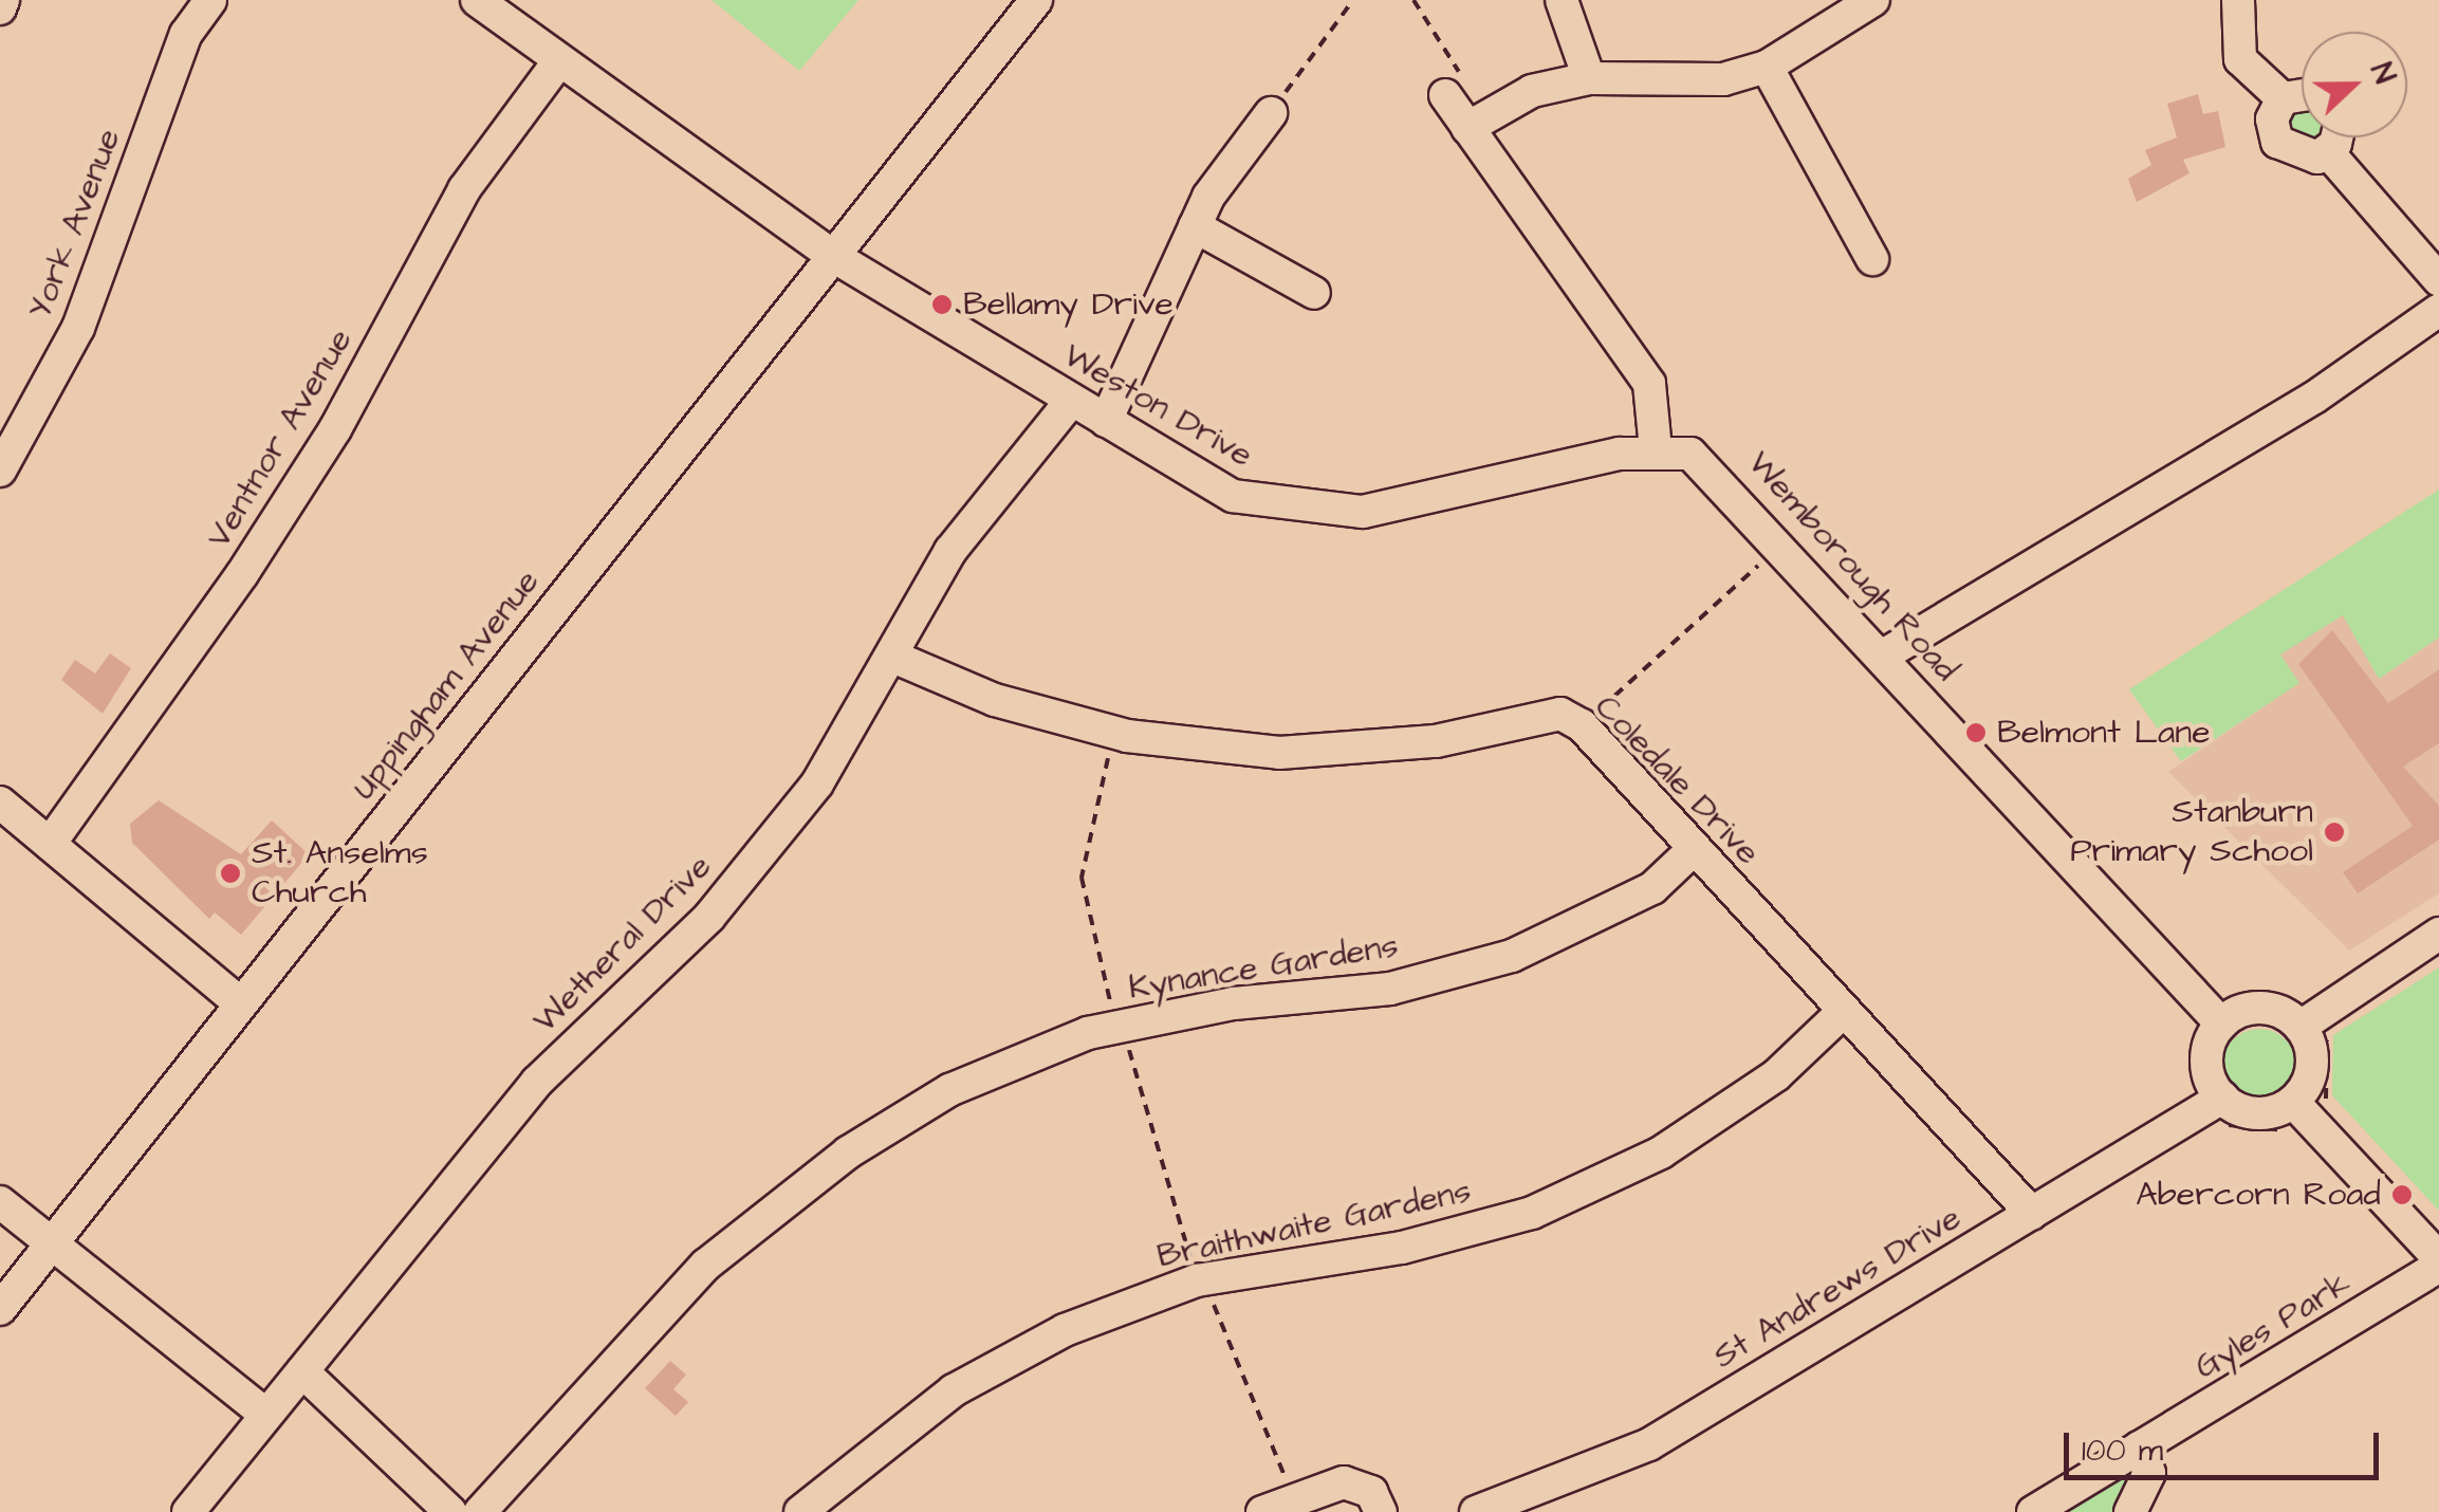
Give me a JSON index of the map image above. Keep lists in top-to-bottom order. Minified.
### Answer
{"streets":{"street":["York Avenue","Weston Drive","Ventnor Avenue","Wemborough Road","Uppingham Avenue","Coledale Drive","Wetheral Drive","Kynance Gardens","Braithwaite Gardens","St Andrews Drive","Gyles Park"]},"crossings":[["Weston Drive","Ventnor Avenue"],["Weston Drive","Wemborough Road"],["Weston Drive","Uppingham Avenue"],["Weston Drive","Wetheral Drive"],["Coledale Drive","Wetheral Drive"],["Coledale Drive","Kynance Gardens"],["Coledale Drive","Braithwaite Gardens"],["Coledale Drive","St Andrews Drive"]],"places":["Bellamy Drive","Belmont Lane","Stanburn Primary School","St. Anselms Church","Abercorn Road"],"scale_bar":"100 m","north":"right"}
